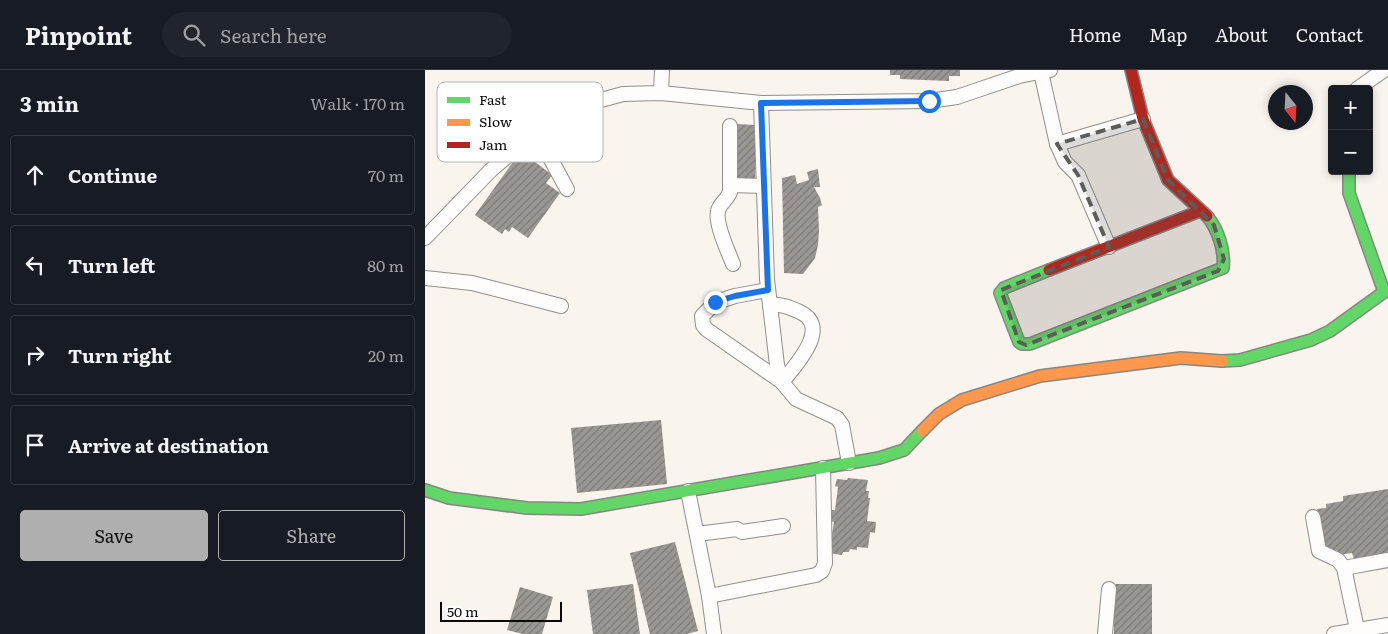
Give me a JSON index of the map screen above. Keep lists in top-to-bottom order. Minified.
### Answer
{"legend":["Fast","Slow","Jam"],"scale_bar":"50 m","north":"bottom","page":{"header":"Pinpoint","search":"Search here","nav":["Home","Map","About","Contact"],"heading":["3 min","Walk · 170 m"],"map_buttons":["+","−"],"list":[["Continue","70 m"],["Turn left","80 m"],["Turn right","20 m"],"Arrive at destination"],"buttons":["Save","Share"],"scale":"50 m"}}
